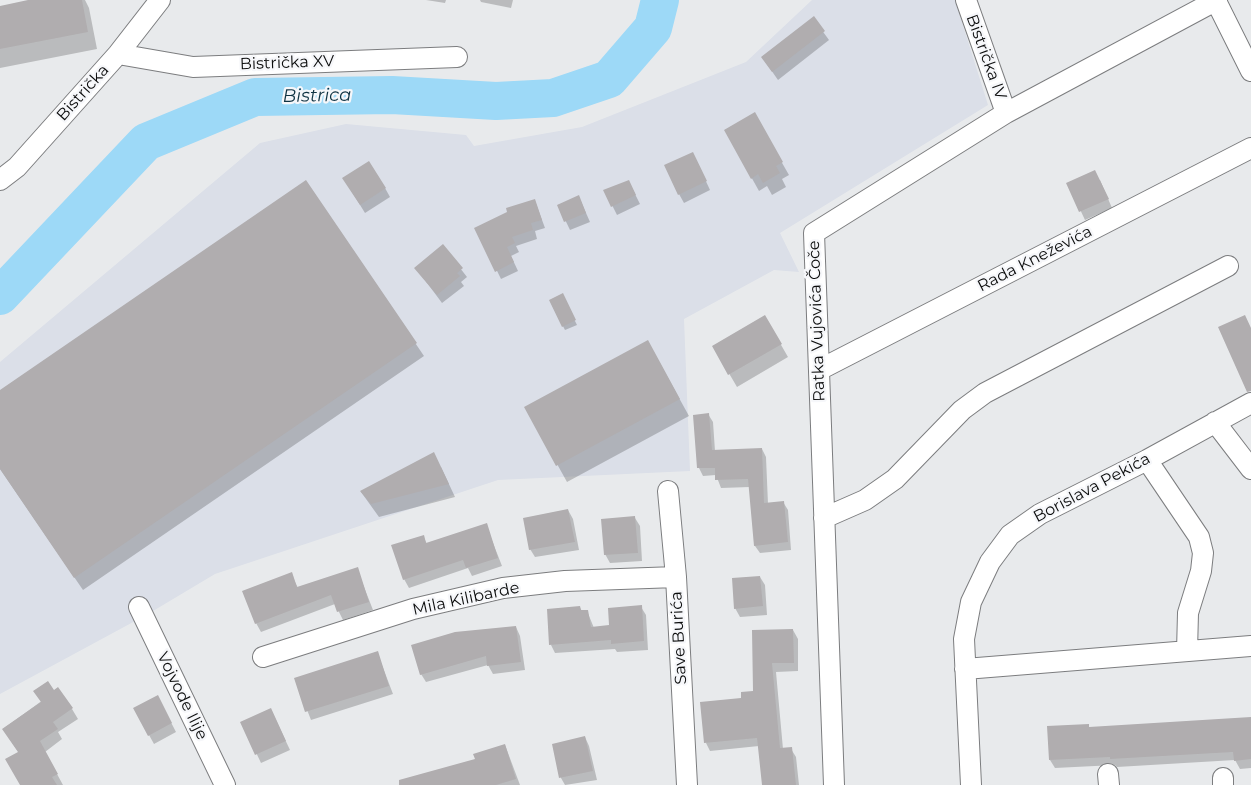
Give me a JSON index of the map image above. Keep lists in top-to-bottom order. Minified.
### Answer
{"streets":{"street":["Bistrička IV","Bistrička XV","Bistrička","Rada Kneževića","Ratka Vujovića Čoče","Borislava Pekića","Mila Kilibarde","Save Burića","Vojvode Ilije"]},"crossings":[["Bistrička IV","Ratka Vujovića Čoče"],["Bistrička XV","Bistrička"],["Rada Kneževića","Ratka Vujovića Čoče"],["Mila Kilibarde","Save Burića"]],"water":["Bistrica"]}
